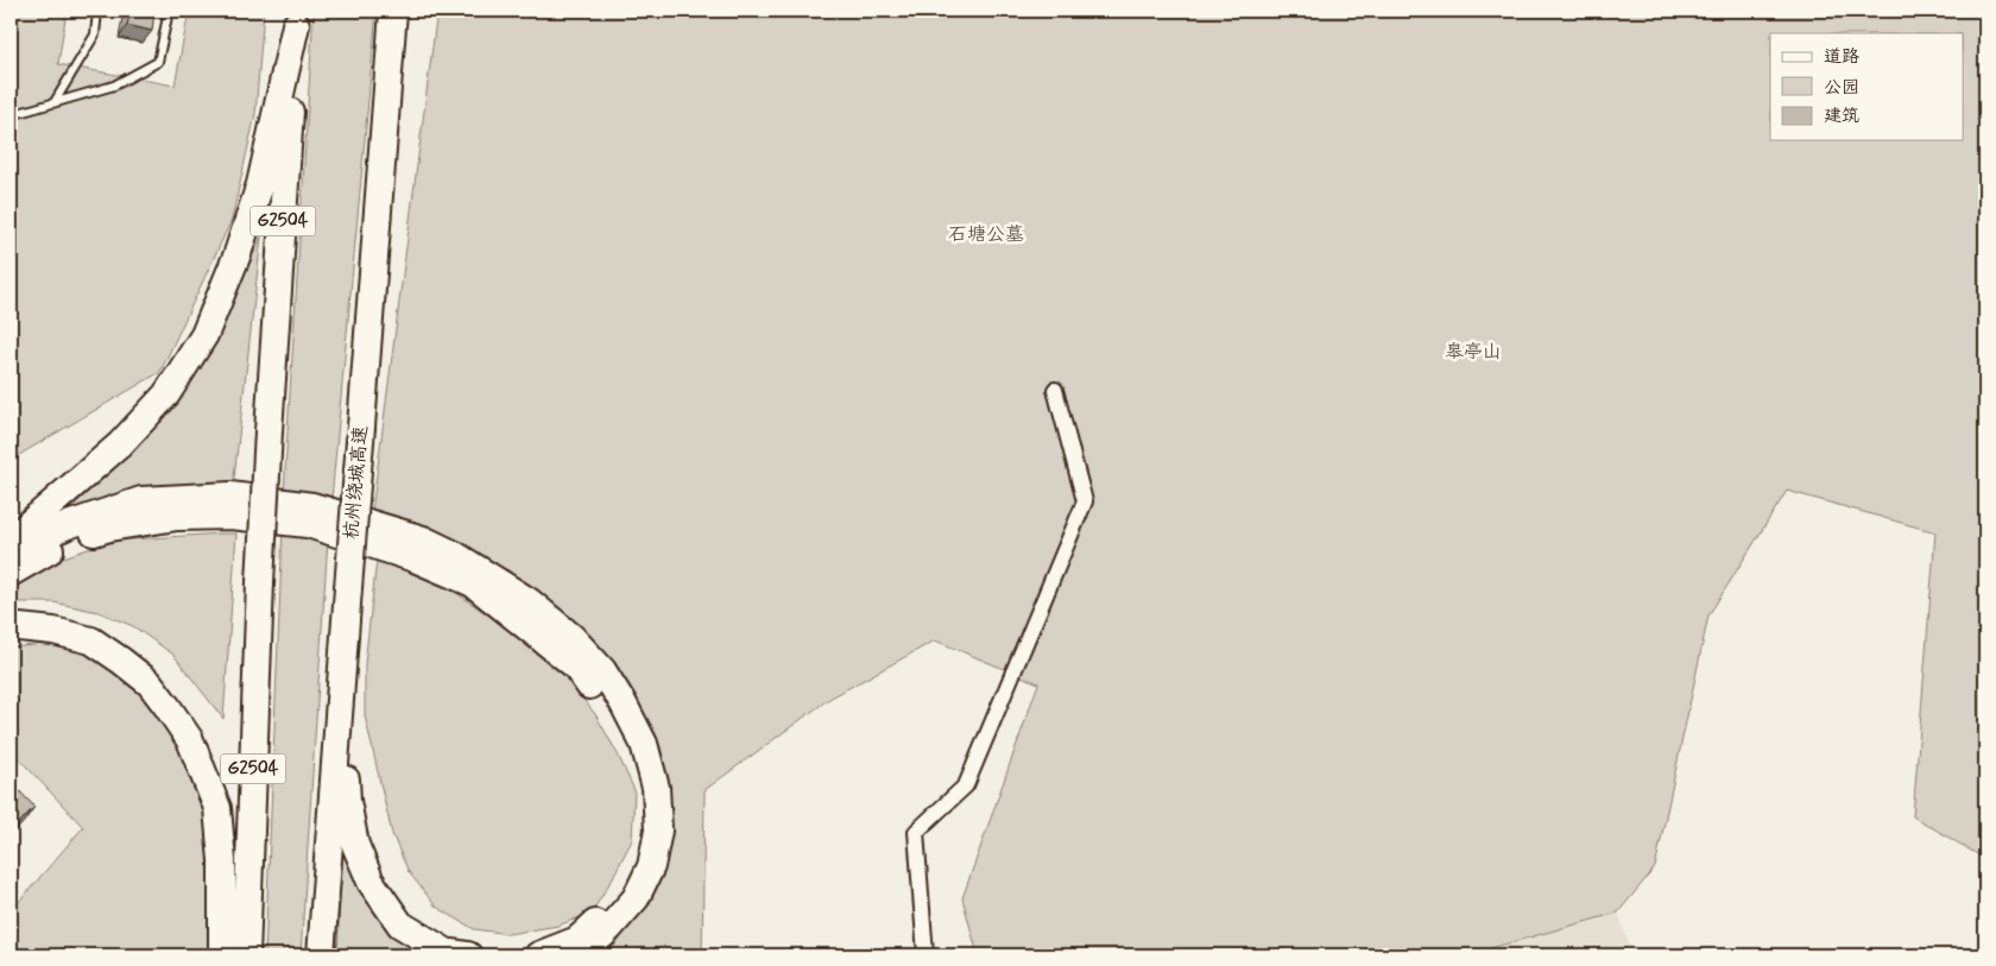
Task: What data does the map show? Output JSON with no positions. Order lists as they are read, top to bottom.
{
  "streets": {
    "highway": ["G2504", "杭州绕城高速"]
  },
  "parks": ["石塘公墓", "皋亭山"],
  "legend": ["道路", "公园", "建筑"]
}
